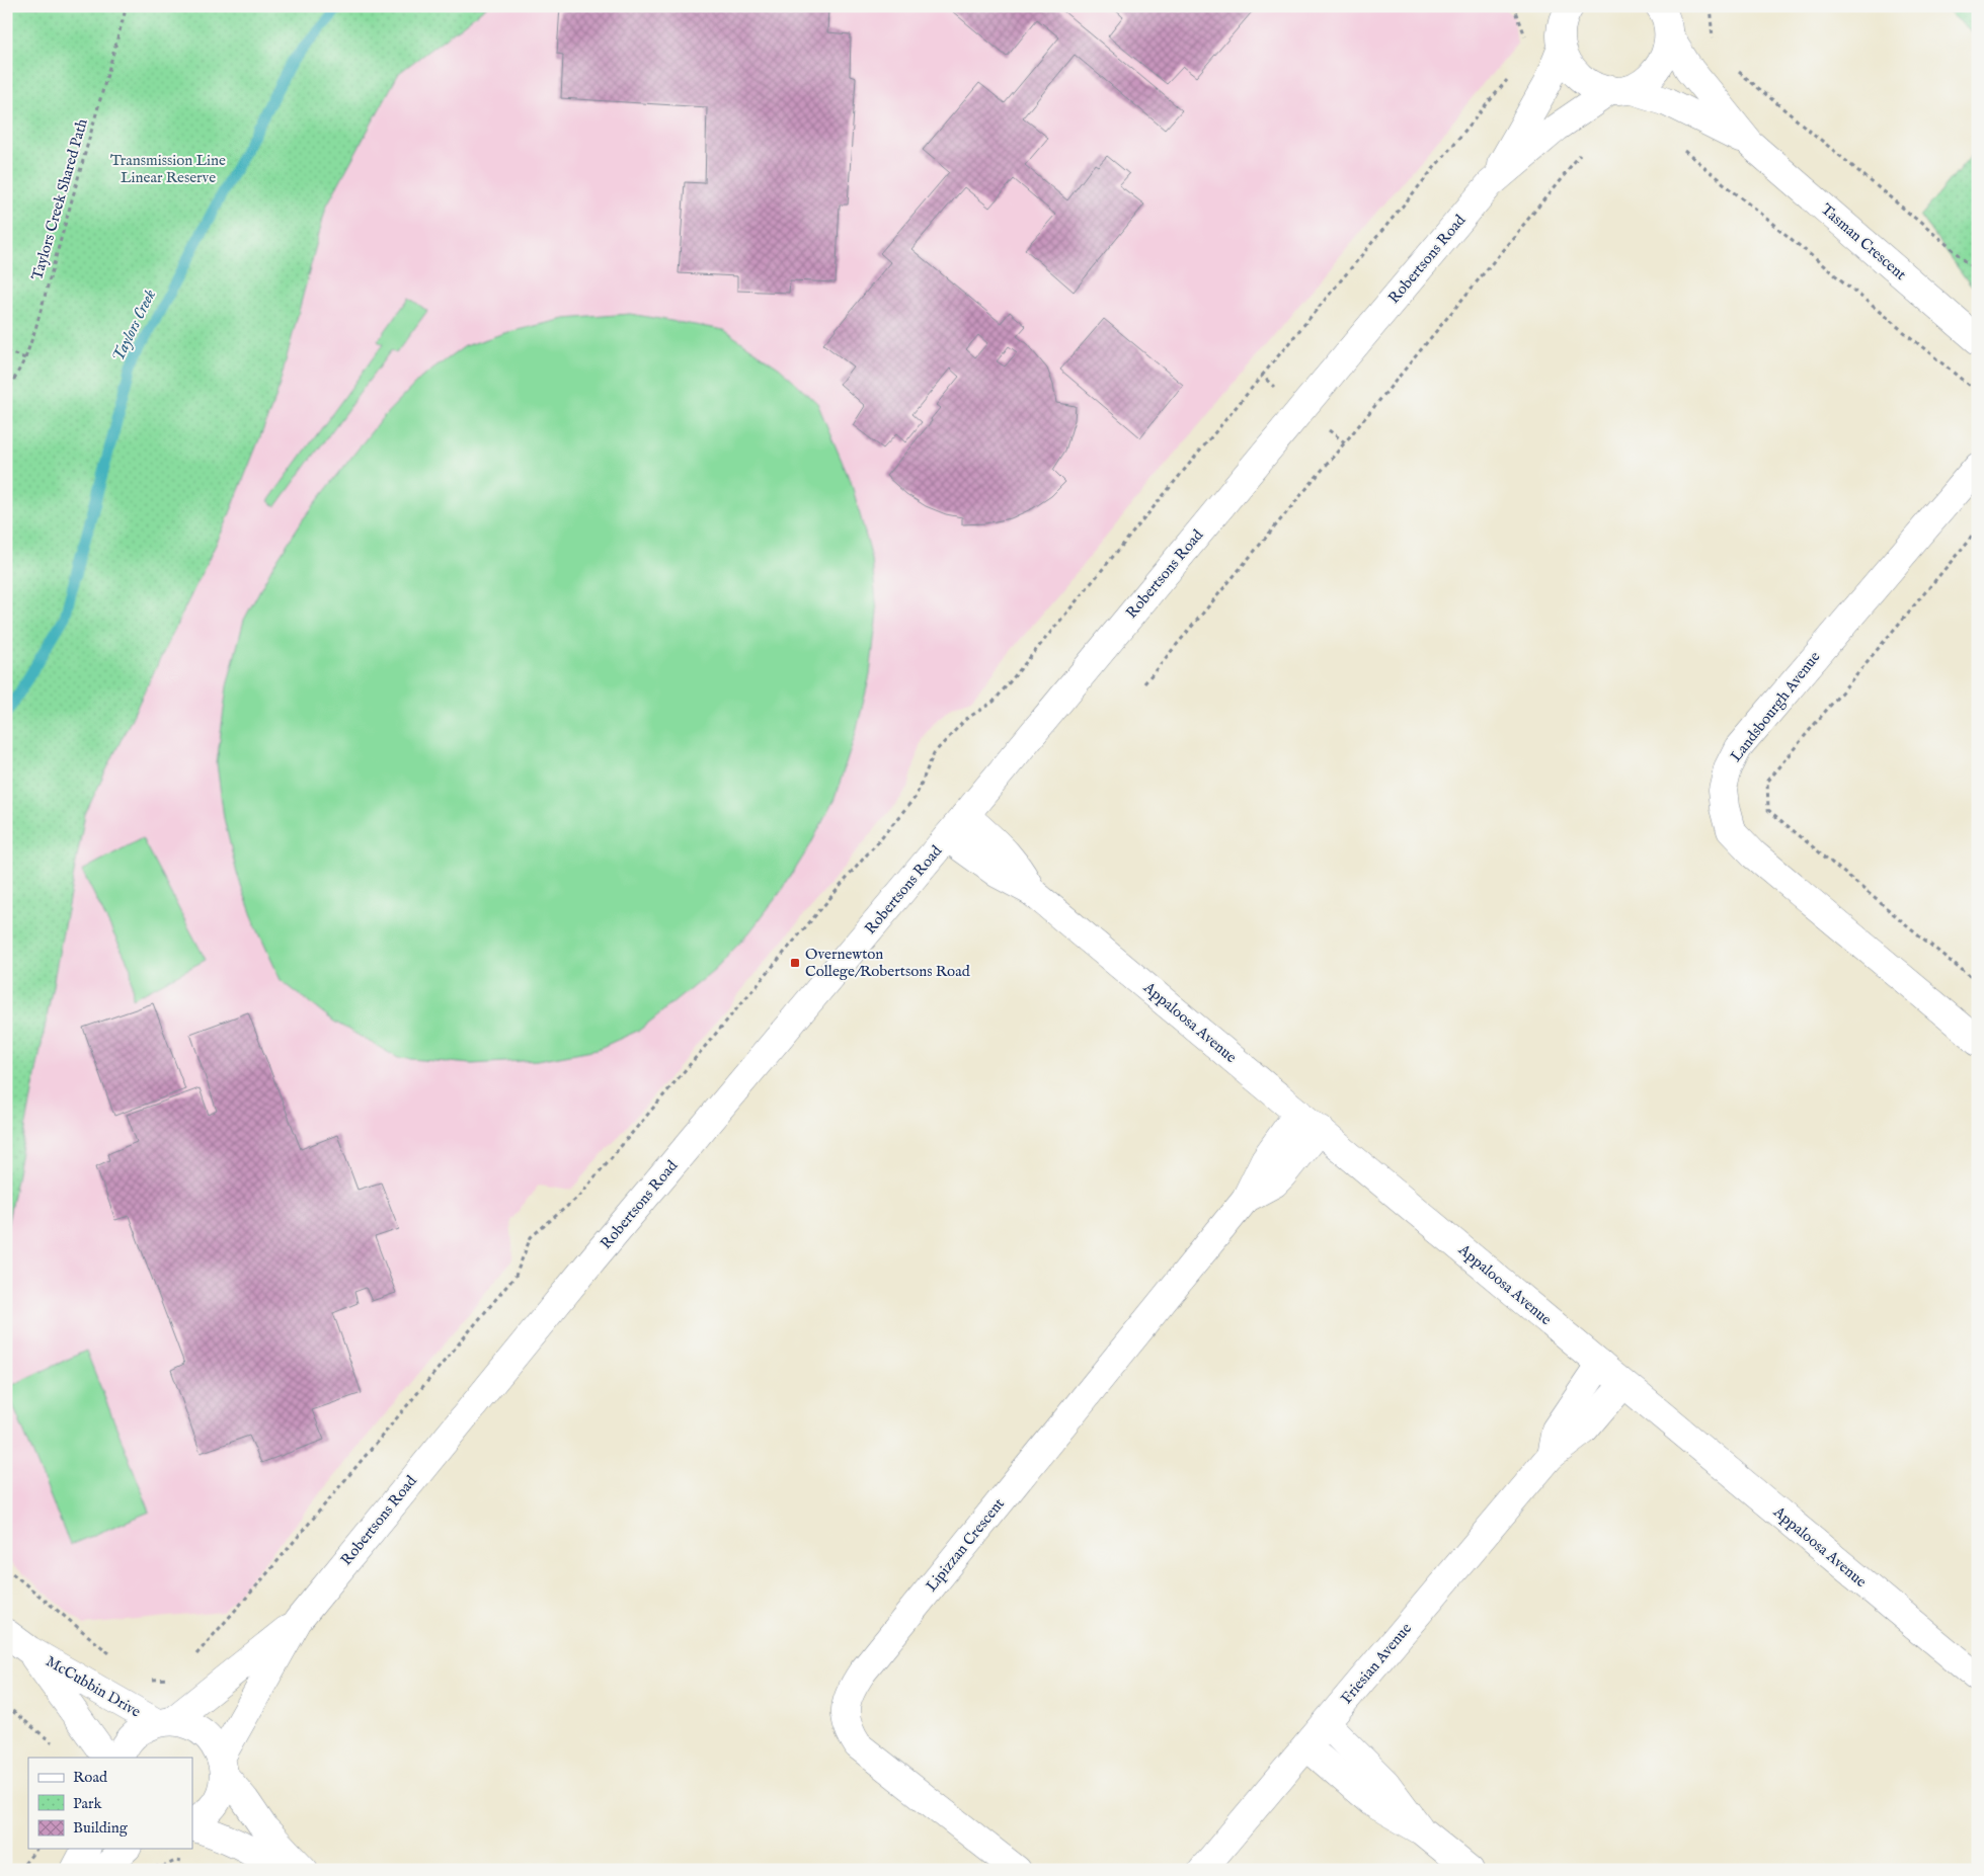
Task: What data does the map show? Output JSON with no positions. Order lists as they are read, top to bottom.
{
  "streets": {
    "street": [
      "Tasman Crescent",
      "Robertsons Road",
      "Landsbourgh Avenue",
      "Appaloosa Avenue",
      "Lipizzan Crescent",
      "Friesian Avenue",
      "McCubbin Drive"
    ],
    "path": ["Taylors Creek Shared Path"]
  },
  "crossings": [
    ["Tasman Crescent", "Robertsons Road"],
    ["Robertsons Road", "Appaloosa Avenue"],
    ["Robertsons Road", "McCubbin Drive"],
    ["Appaloosa Avenue", "Lipizzan Crescent"],
    ["Appaloosa Avenue", "Friesian Avenue"]
  ],
  "water": ["Taylors Creek"],
  "parks": ["Transmission Line Linear Reserve"],
  "places": {
    "transit": ["Overnewton College/Robertsons Road"]
  },
  "legend": ["Road", "Park", "Building"]
}
